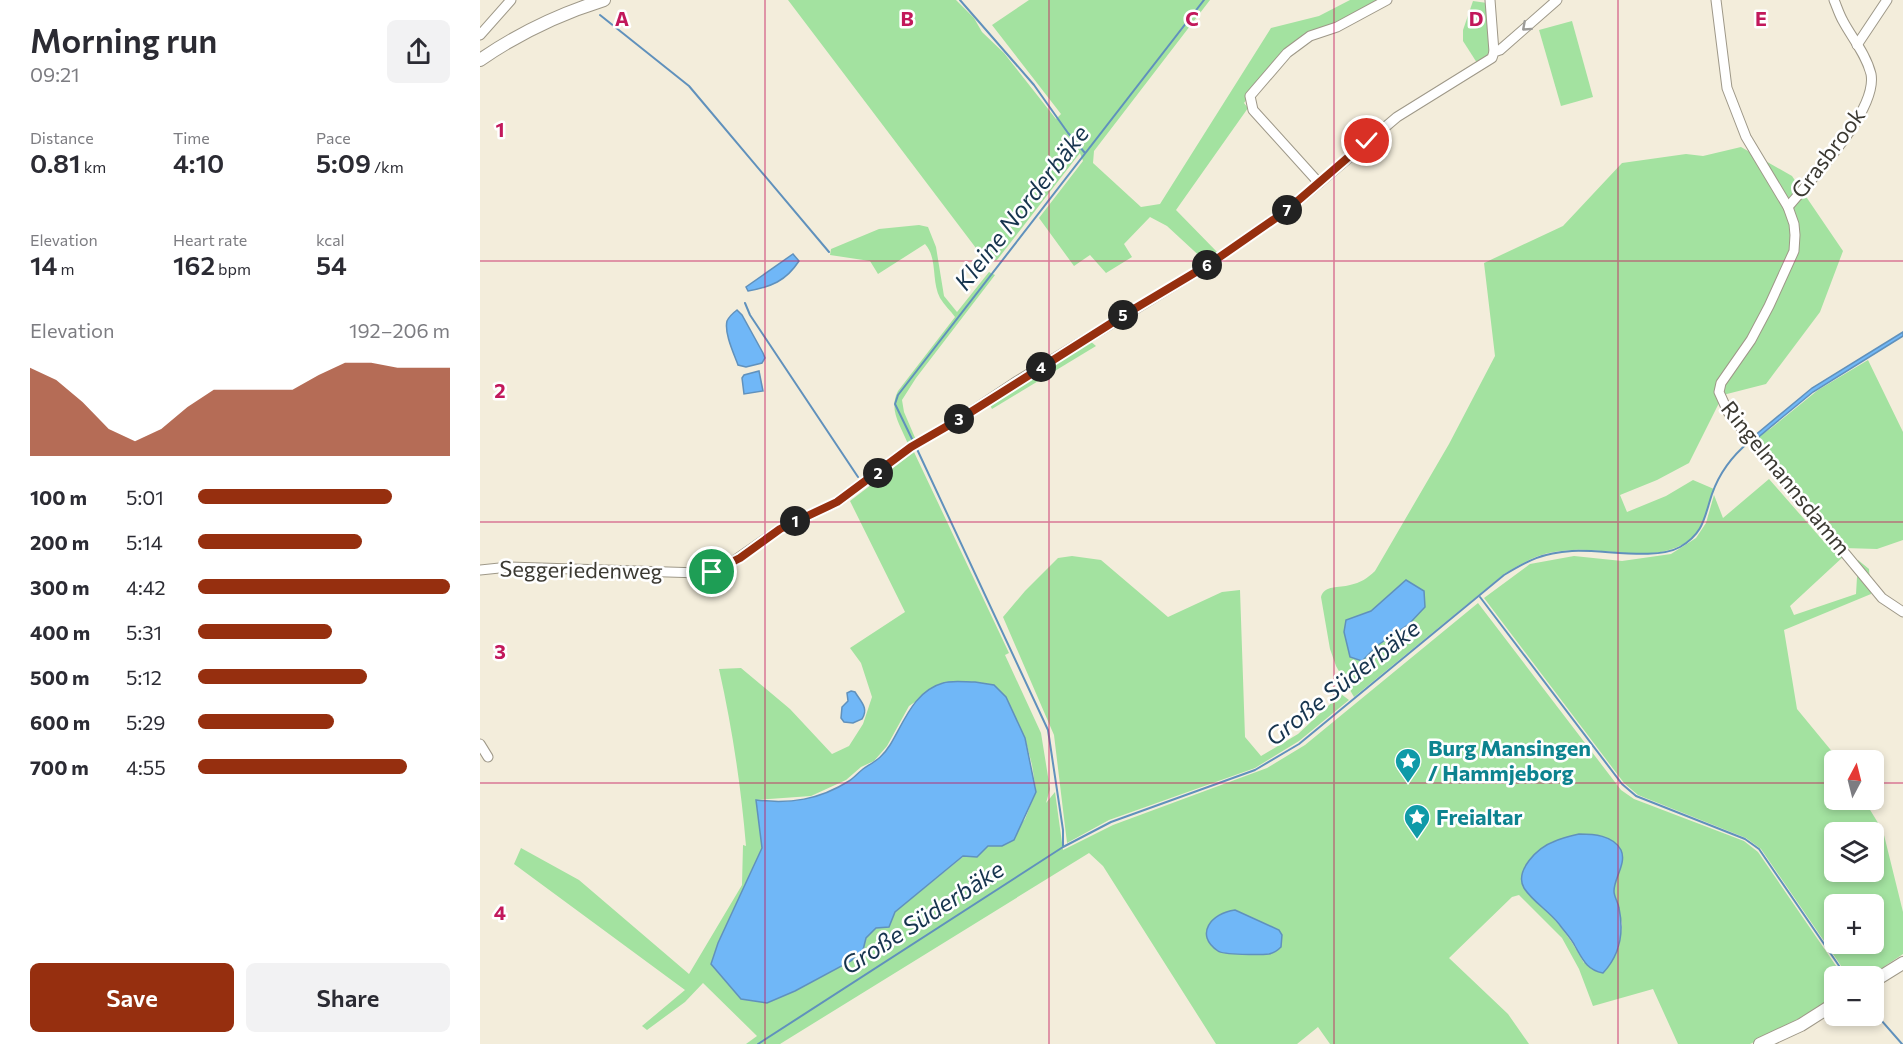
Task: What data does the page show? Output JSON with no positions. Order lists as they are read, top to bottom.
{
  "streets": {
    "street": ["Grasbrook", "Ringelmannsdamm", "Seggeriedenweg"]
  },
  "crossings": [
    ["Grasbrook", "Ringelmannsdamm"]
  ],
  "water": ["Kleine Norderbäke", "Große Süderbäke"],
  "places": {
    "place": ["Burg Mansingen / Hammjeborg", "Freialtar"]
  },
  "north": "top",
  "page": {
    "heading": ["Morning run", "09:21"],
    "stats": [
      ["Distance", "0.81 km"],
      ["Time", "4:10"],
      ["Pace", "5:09 /km"],
      ["Elevation", "14 m"],
      ["Heart rate", "162 bpm"],
      ["kcal", "54"]
    ],
    "pins": [
      "7",
      "6",
      "5",
      "4",
      "3",
      "2",
      "1"
    ],
    "chart": ["Elevation", "192–206 m"],
    "list": [
      {
        "name": "100 m",
        "note": "5:01"
      },
      {
        "name": "200 m",
        "note": "5:14"
      },
      {
        "name": "300 m",
        "note": "4:42"
      },
      {
        "name": "400 m",
        "note": "5:31"
      },
      {
        "name": "500 m",
        "note": "5:12"
      },
      {
        "name": "600 m",
        "note": "5:29"
      },
      {
        "name": "700 m",
        "note": "4:55"
      }
    ],
    "map_buttons": ["+", "−"],
    "buttons": ["Save", "Share"]
  },
  "grid": {
    "columns": [
      "A",
      "B",
      "C",
      "D",
      "E"
    ],
    "rows": [
      "1",
      "2",
      "3",
      "4"
    ]
  }
}
